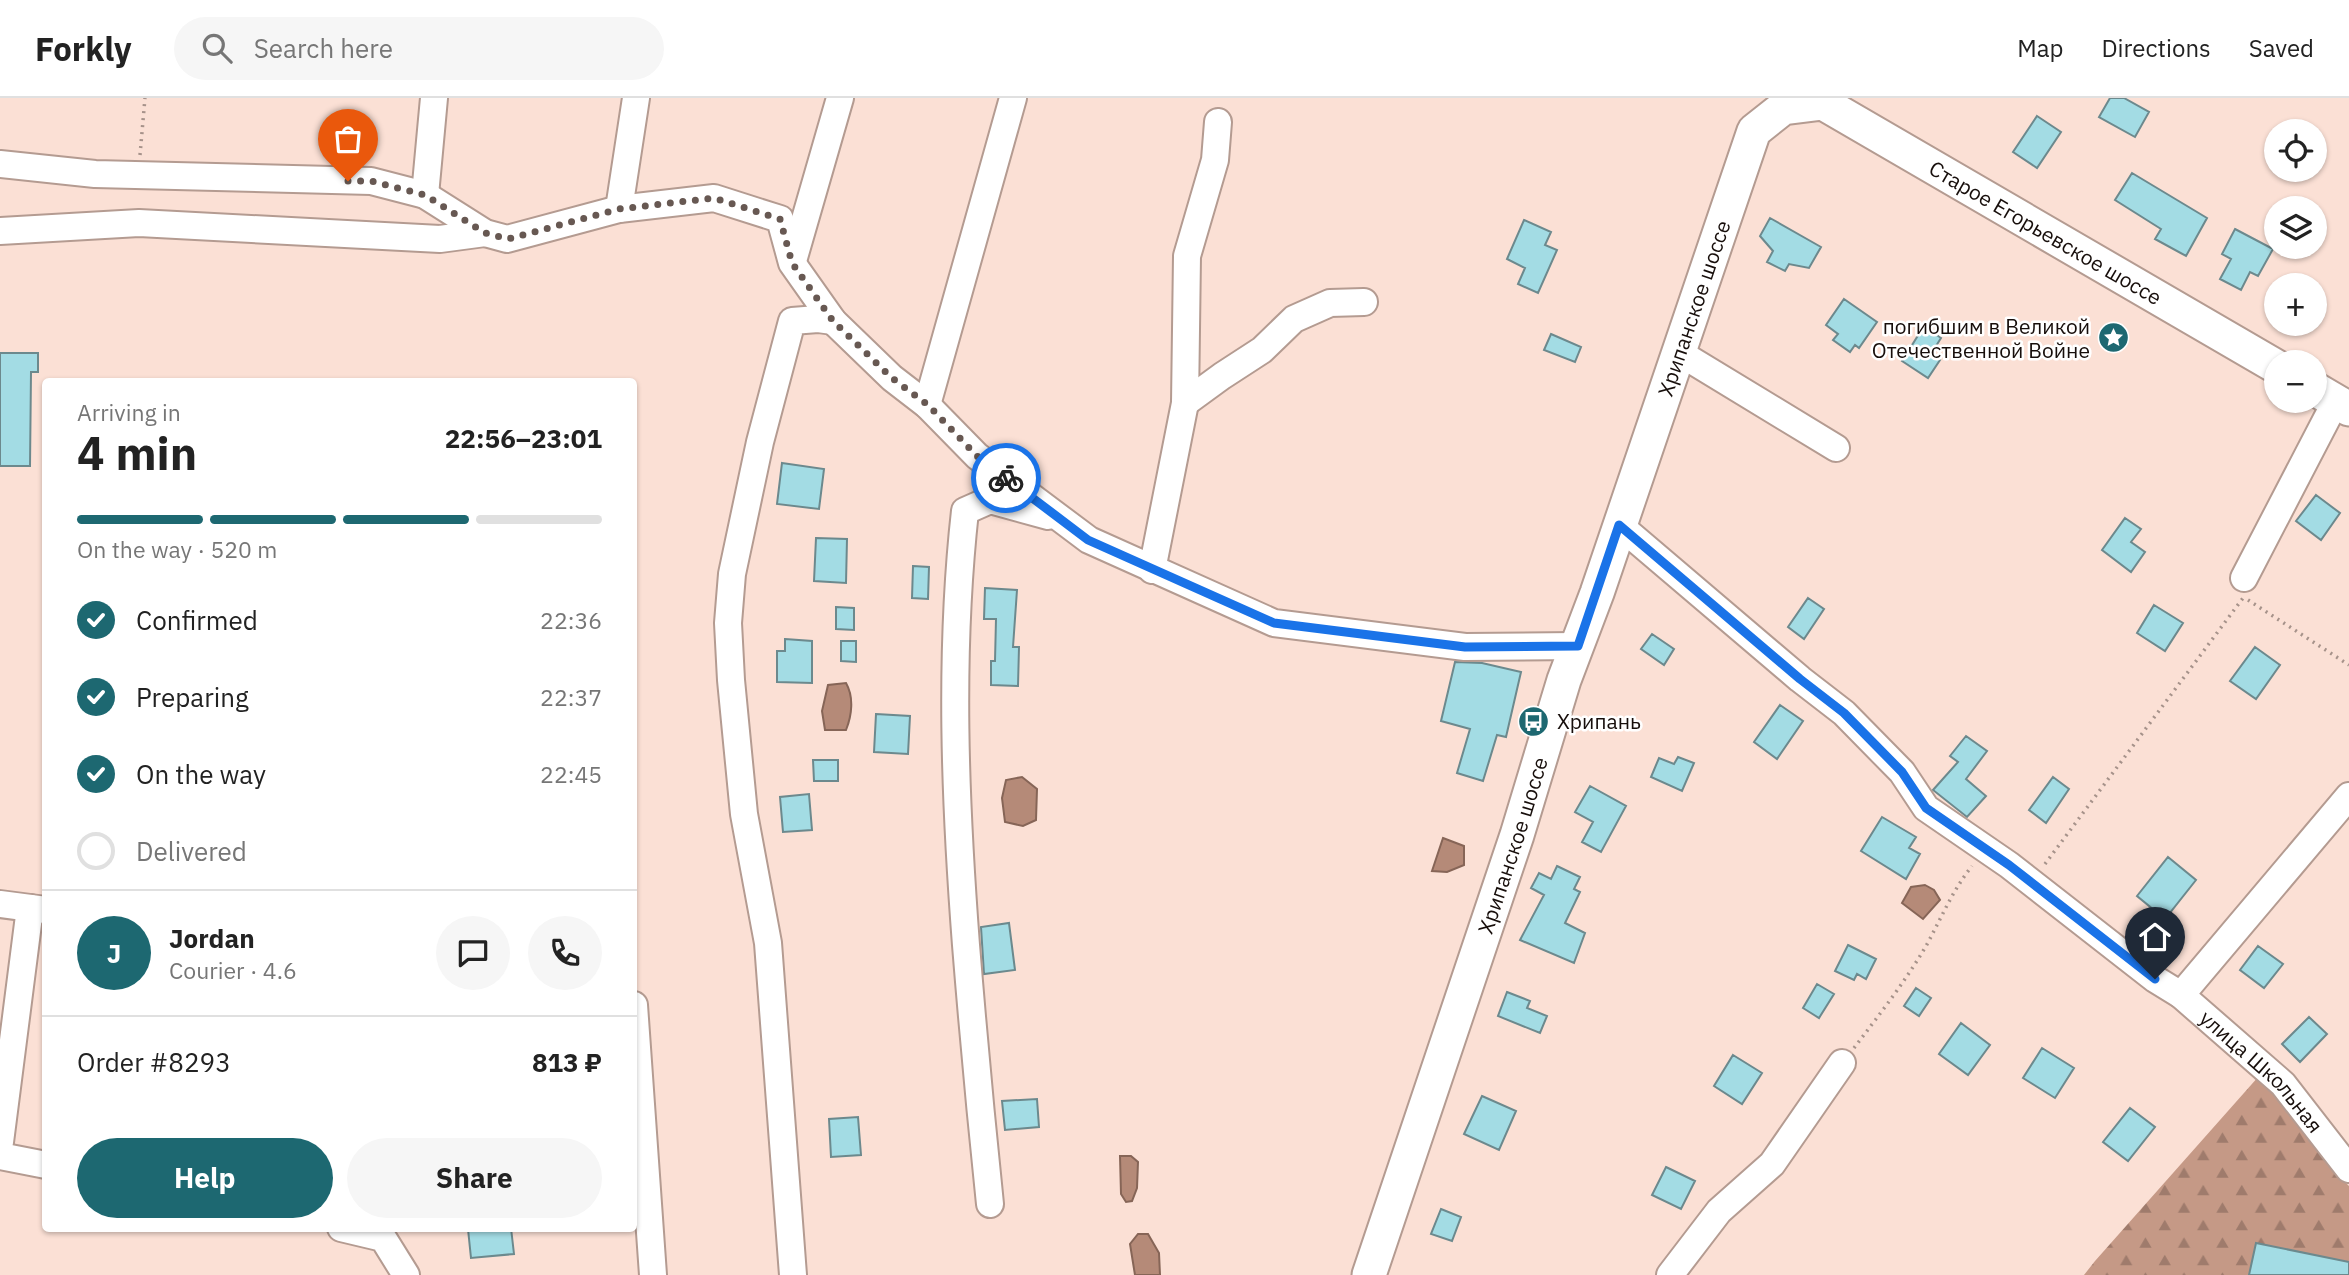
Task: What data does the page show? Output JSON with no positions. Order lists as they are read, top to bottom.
{
  "streets": {
    "main road": ["Старое Егорьевское шоссе", "Хрипанское шоссе"],
    "street": ["улица Школьная"]
  },
  "crossings": [
    ["Старое Егорьевское шоссе", "Хрипанское шоссе"],
    ["Хрипанское шоссе", "улица Школьная"]
  ],
  "places": {
    "place": ["погибшим в Великой Отечественной Войне"],
    "bus stop": ["Хрипань"]
  },
  "page": {
    "header": "Forkly",
    "search": "Search here",
    "nav": ["Map", "Directions", "Saved"],
    "map_buttons": ["+", "−"],
    "heading": ["4 min", "Arriving in", "22:56–23:01"],
    "panel": [
      "Jordan",
      "Courier · 4.6",
      "Order #8293",
      "813 ₽"
    ],
    "bar": "On the way · 520 m",
    "list": [
      ["Confirmed", "22:36"],
      ["Preparing", "22:37"],
      ["On the way", "22:45"],
      "Delivered"
    ],
    "round": "J",
    "buttons": ["Help", "Share"]
  }
}
